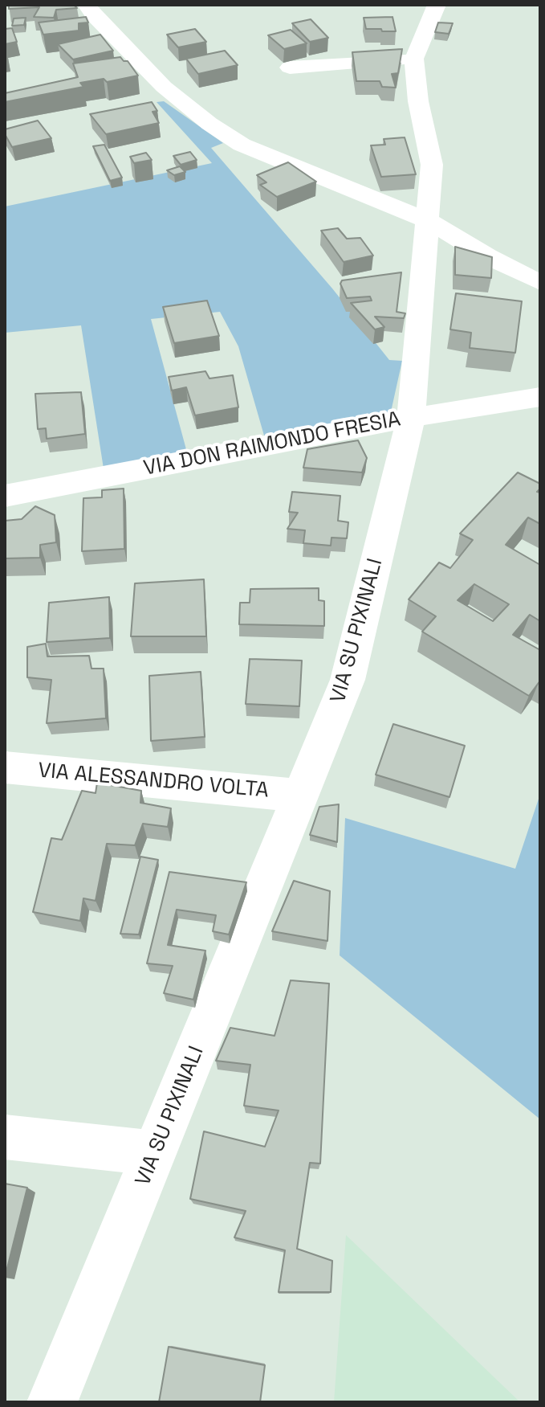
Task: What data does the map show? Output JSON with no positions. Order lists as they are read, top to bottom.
{
  "streets": {
    "street": ["VIA DON RAIMONDO FRESIA", "VIA SU PIXINALI", "VIA ALESSANDRO VOLTA"]
  },
  "crossings": [
    ["VIA DON RAIMONDO FRESIA", "VIA SU PIXINALI"],
    ["VIA SU PIXINALI", "VIA ALESSANDRO VOLTA"]
  ]
}
